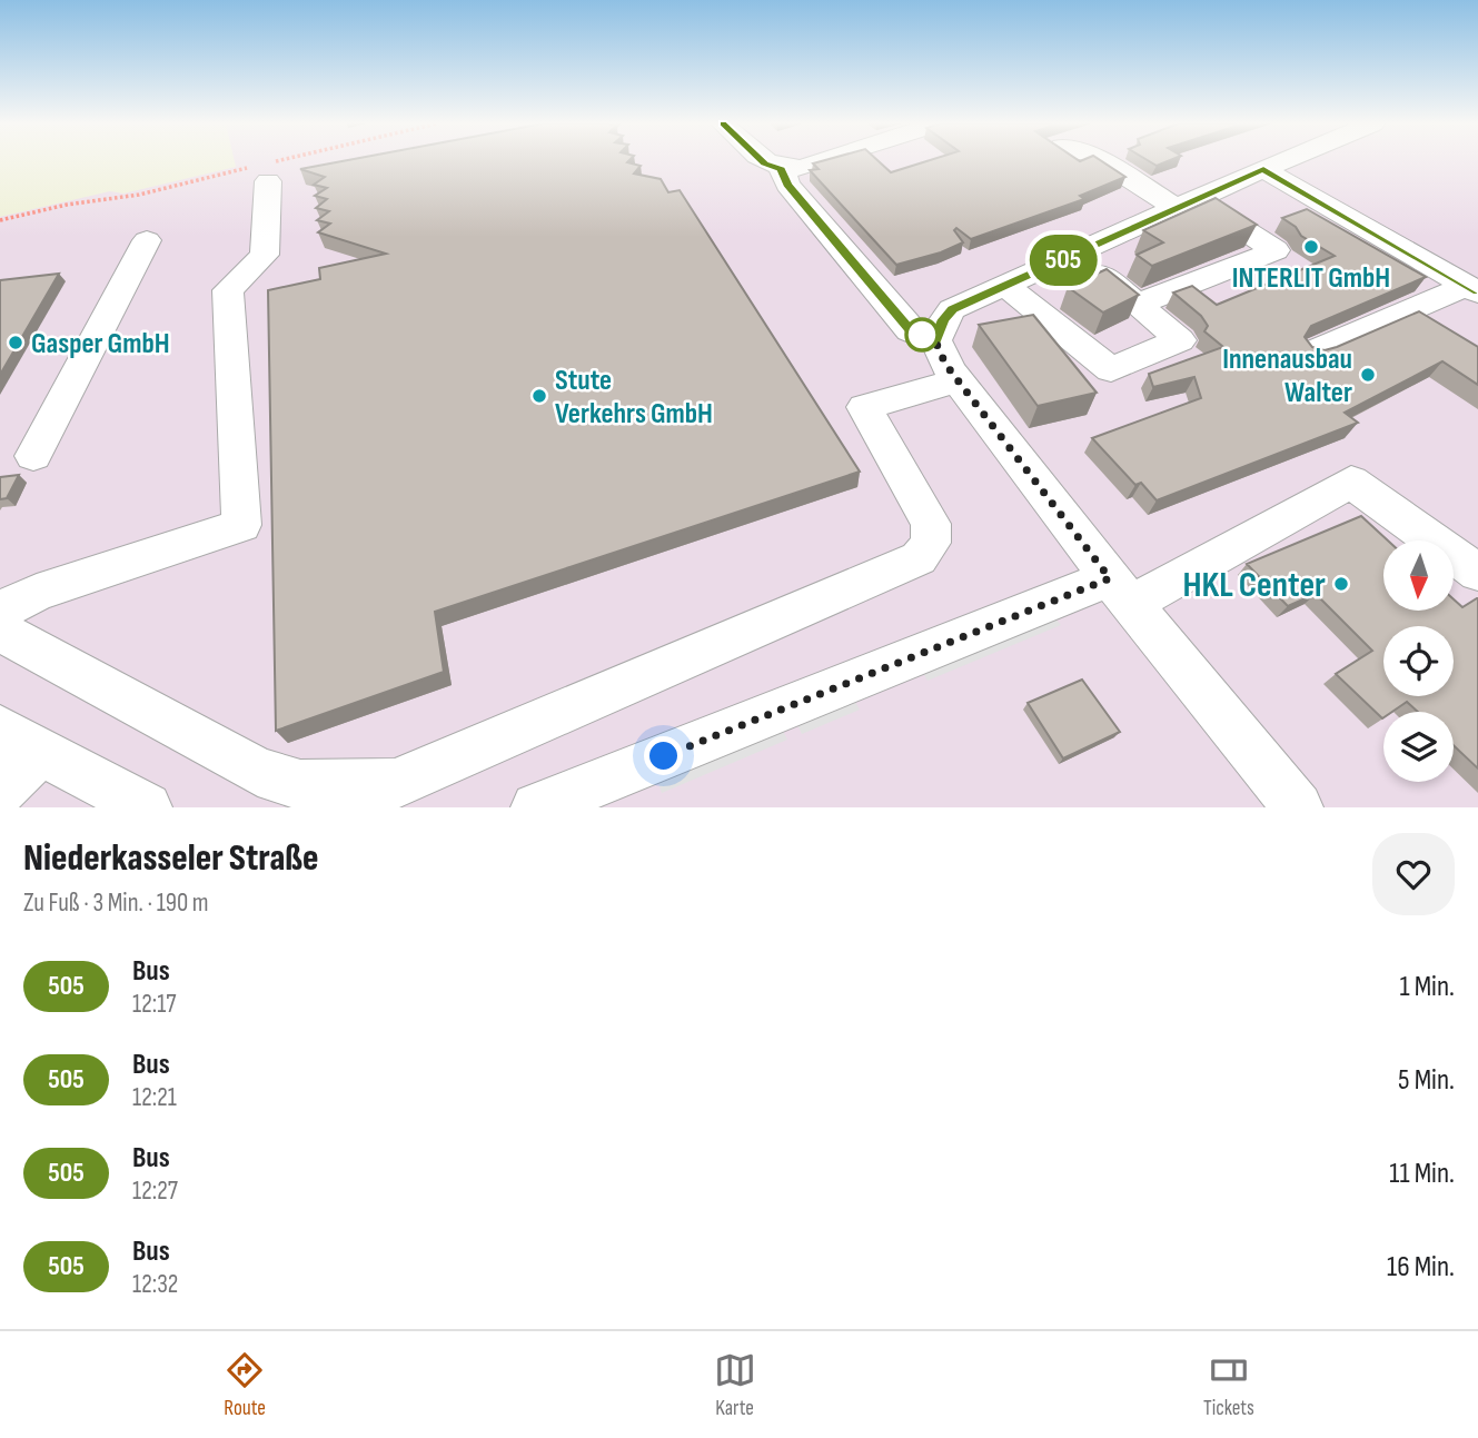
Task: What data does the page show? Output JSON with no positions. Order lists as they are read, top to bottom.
{
  "places": [
    "INTERLIT GmbH",
    "Gasper GmbH",
    "Innenausbau Walter",
    "Stute Verkehrs GmbH",
    "HKL Center"
  ],
  "lines": ["bus line 505"],
  "north": "bottom",
  "page": {
    "on_map": "505",
    "heading": ["Niederkasseler Straße", "Zu Fuß · 3 Min. · 190 m"],
    "list": [
      {
        "mark": "505",
        "name": "Bus",
        "note": "12:17",
        "value": "1 Min."
      },
      {
        "mark": "505",
        "name": "Bus",
        "note": "12:21",
        "value": "5 Min."
      },
      {
        "mark": "505",
        "name": "Bus",
        "note": "12:27",
        "value": "11 Min."
      },
      {
        "mark": "505",
        "name": "Bus",
        "note": "12:32",
        "value": "16 Min."
      }
    ],
    "tabs": ["Route", "Karte", "Tickets"]
  }
}
